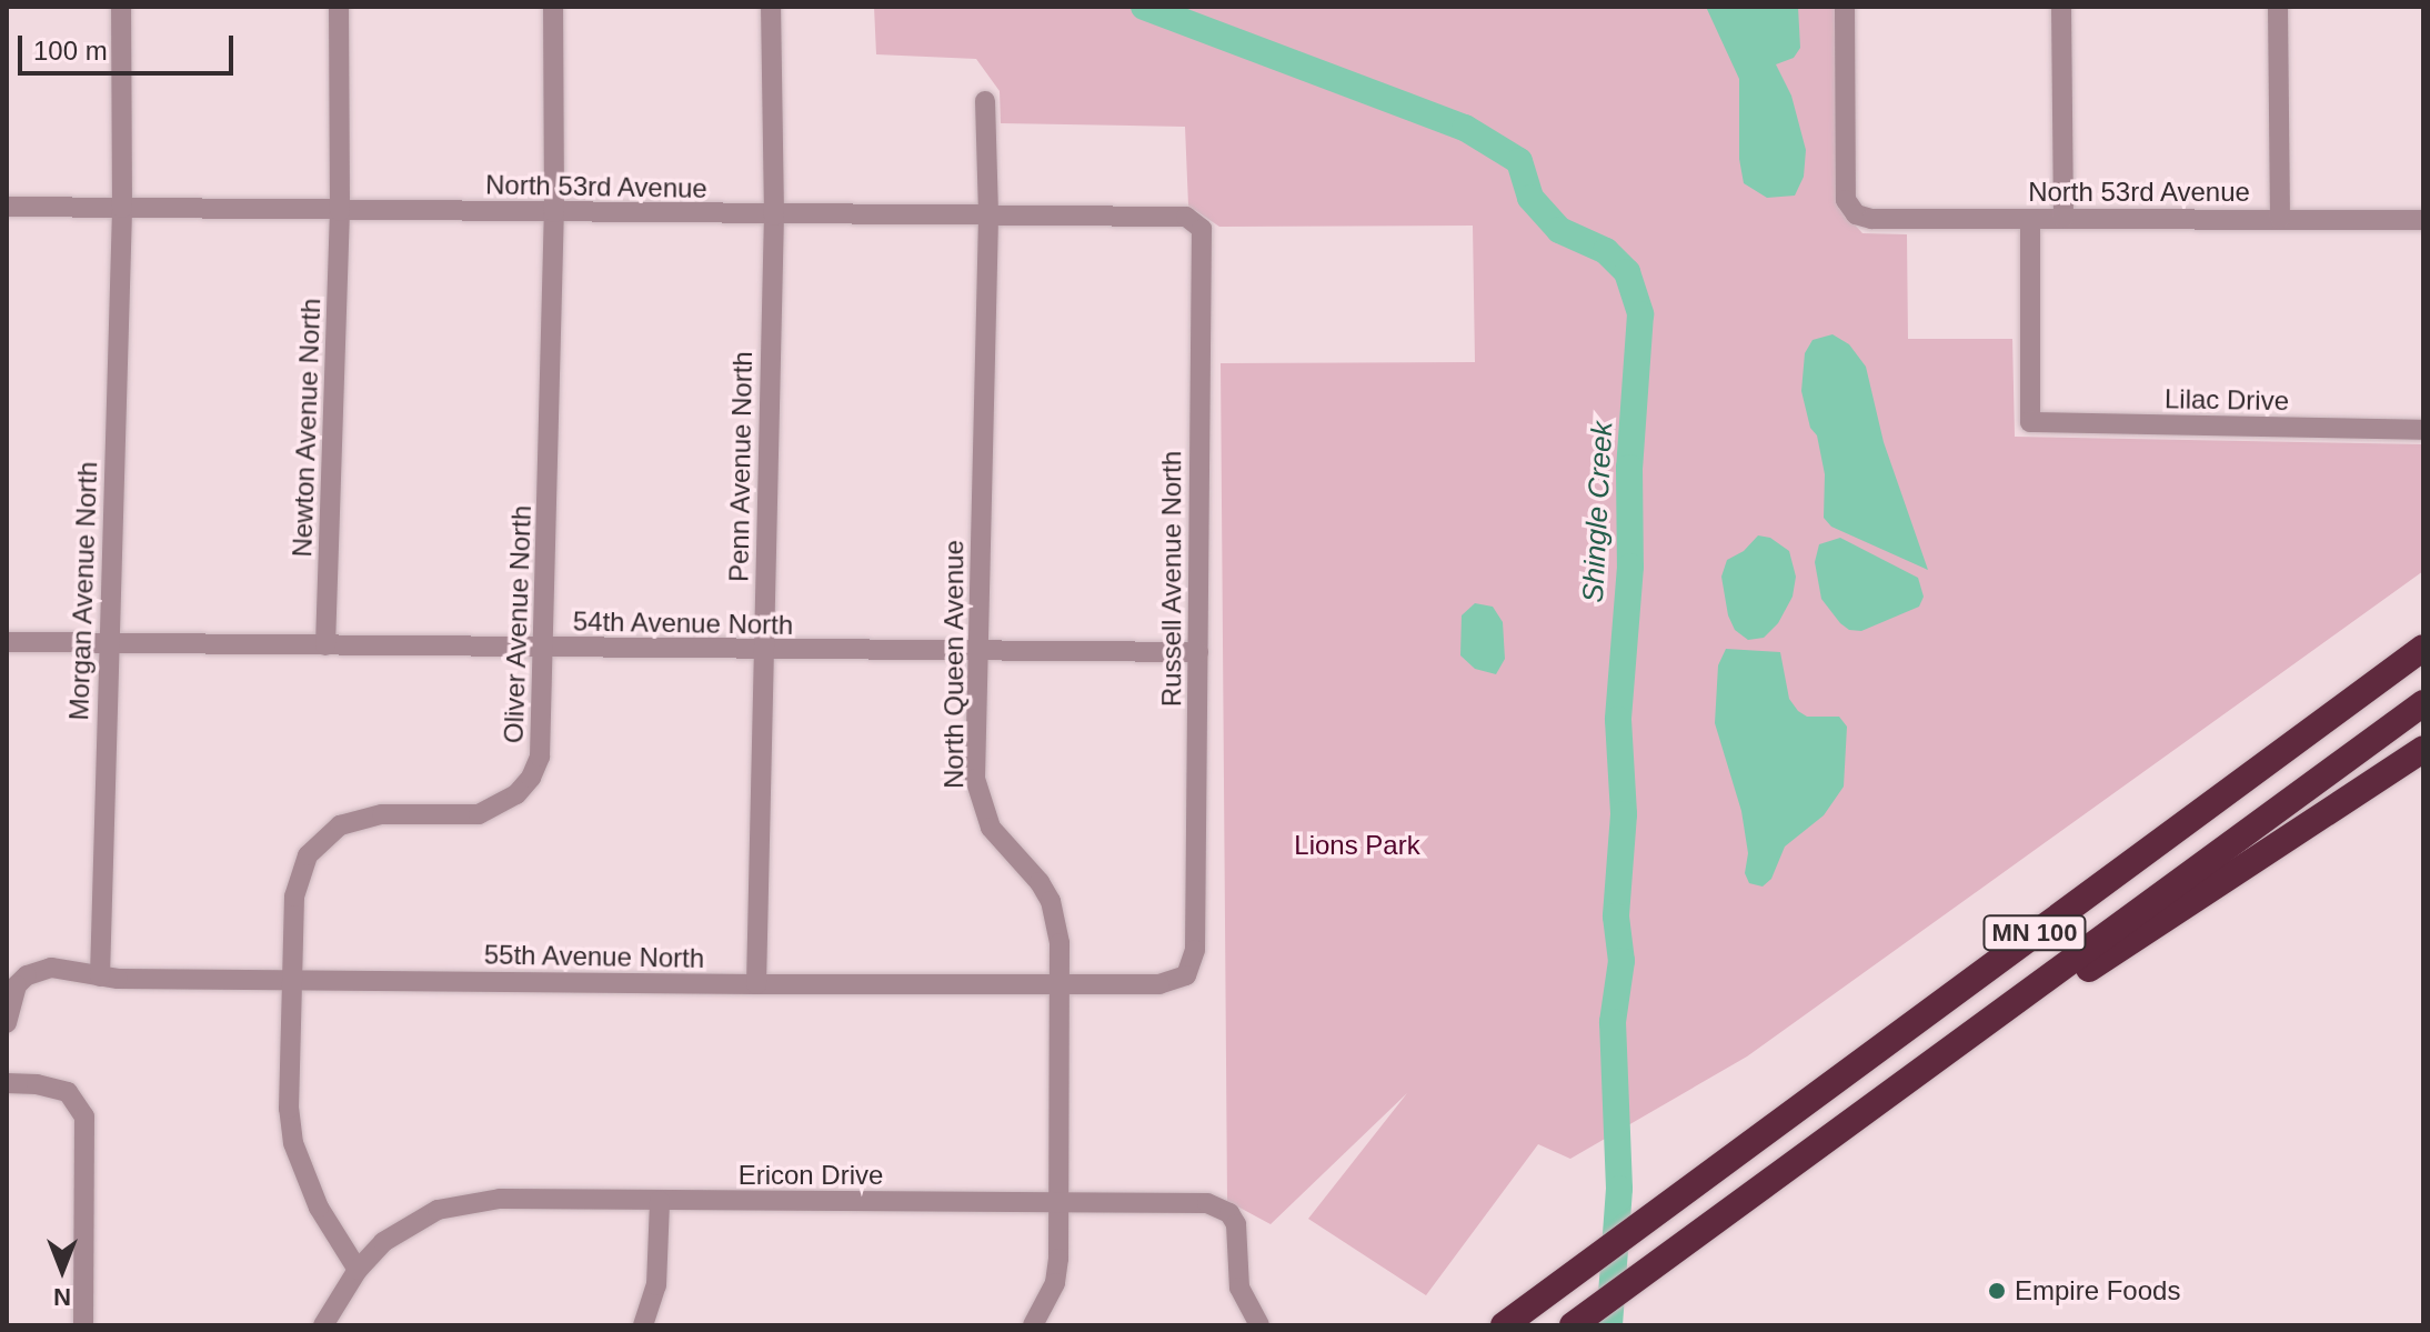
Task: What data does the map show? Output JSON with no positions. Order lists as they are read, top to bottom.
{
  "streets": {
    "highway": ["MN 100"],
    "street": [
      "North 53rd Avenue",
      "Lilac Drive",
      "Newton Avenue North",
      "Penn Avenue North",
      "Russell Avenue North",
      "Morgan Avenue North",
      "54th Avenue North",
      "Oliver Avenue North",
      "North Queen Avenue",
      "55th Avenue North",
      "Ericon Drive"
    ]
  },
  "crossings": [
    ["North 53rd Avenue", "Lilac Drive"],
    ["North 53rd Avenue", "Newton Avenue North"],
    ["North 53rd Avenue", "Penn Avenue North"],
    ["North 53rd Avenue", "Russell Avenue North"],
    ["North 53rd Avenue", "Morgan Avenue North"],
    ["North 53rd Avenue", "Oliver Avenue North"],
    ["North 53rd Avenue", "North Queen Avenue"],
    ["Newton Avenue North", "54th Avenue North"],
    ["Penn Avenue North", "54th Avenue North"],
    ["Penn Avenue North", "55th Avenue North"],
    ["Russell Avenue North", "54th Avenue North"],
    ["Russell Avenue North", "55th Avenue North"],
    ["Morgan Avenue North", "54th Avenue North"],
    ["Morgan Avenue North", "55th Avenue North"],
    ["54th Avenue North", "Oliver Avenue North"],
    ["54th Avenue North", "North Queen Avenue"],
    ["Oliver Avenue North", "55th Avenue North"],
    ["Oliver Avenue North", "Ericon Drive"],
    ["North Queen Avenue", "55th Avenue North"],
    ["North Queen Avenue", "Ericon Drive"]
  ],
  "water": ["Shingle Creek"],
  "parks": ["Lions Park"],
  "places": ["Empire Foods"],
  "scale_bar": "100 m",
  "north": "bottom"
}
